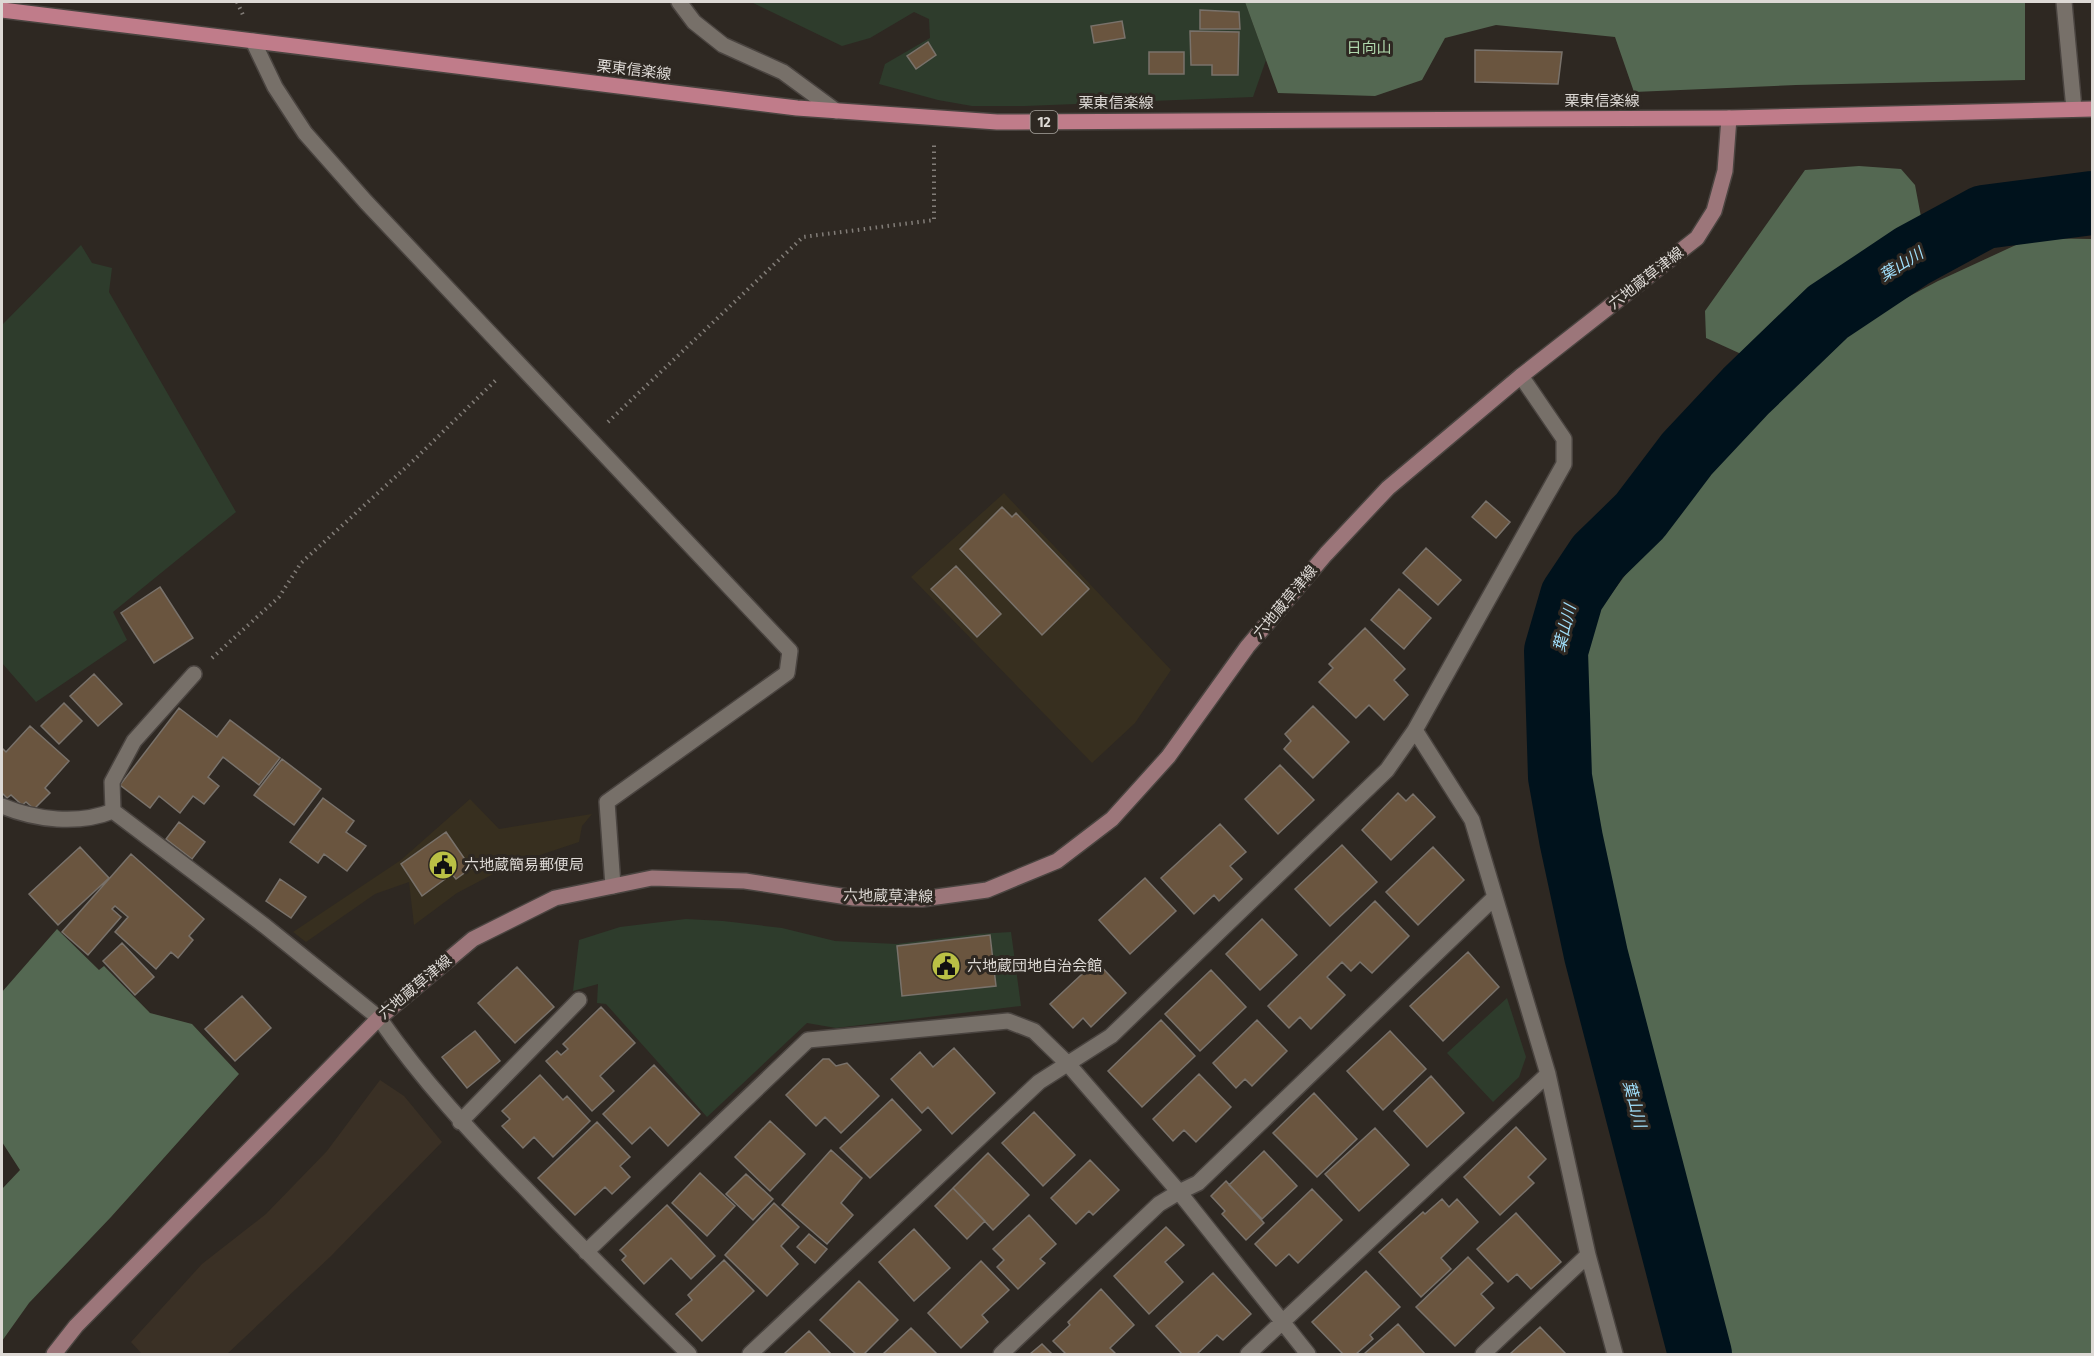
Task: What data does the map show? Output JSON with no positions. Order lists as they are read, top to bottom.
{
  "streets": {
    "main road": ["栗東信楽線", "12", "六地蔵草津線"]
  },
  "crossings": [
    ["栗東信楽線", "六地蔵草津線"]
  ],
  "water": ["葉山川"],
  "parks": ["日向山"],
  "places": {
    "public building": ["六地蔵簡易郵便局", "六地蔵団地自治会館"]
  }
}
